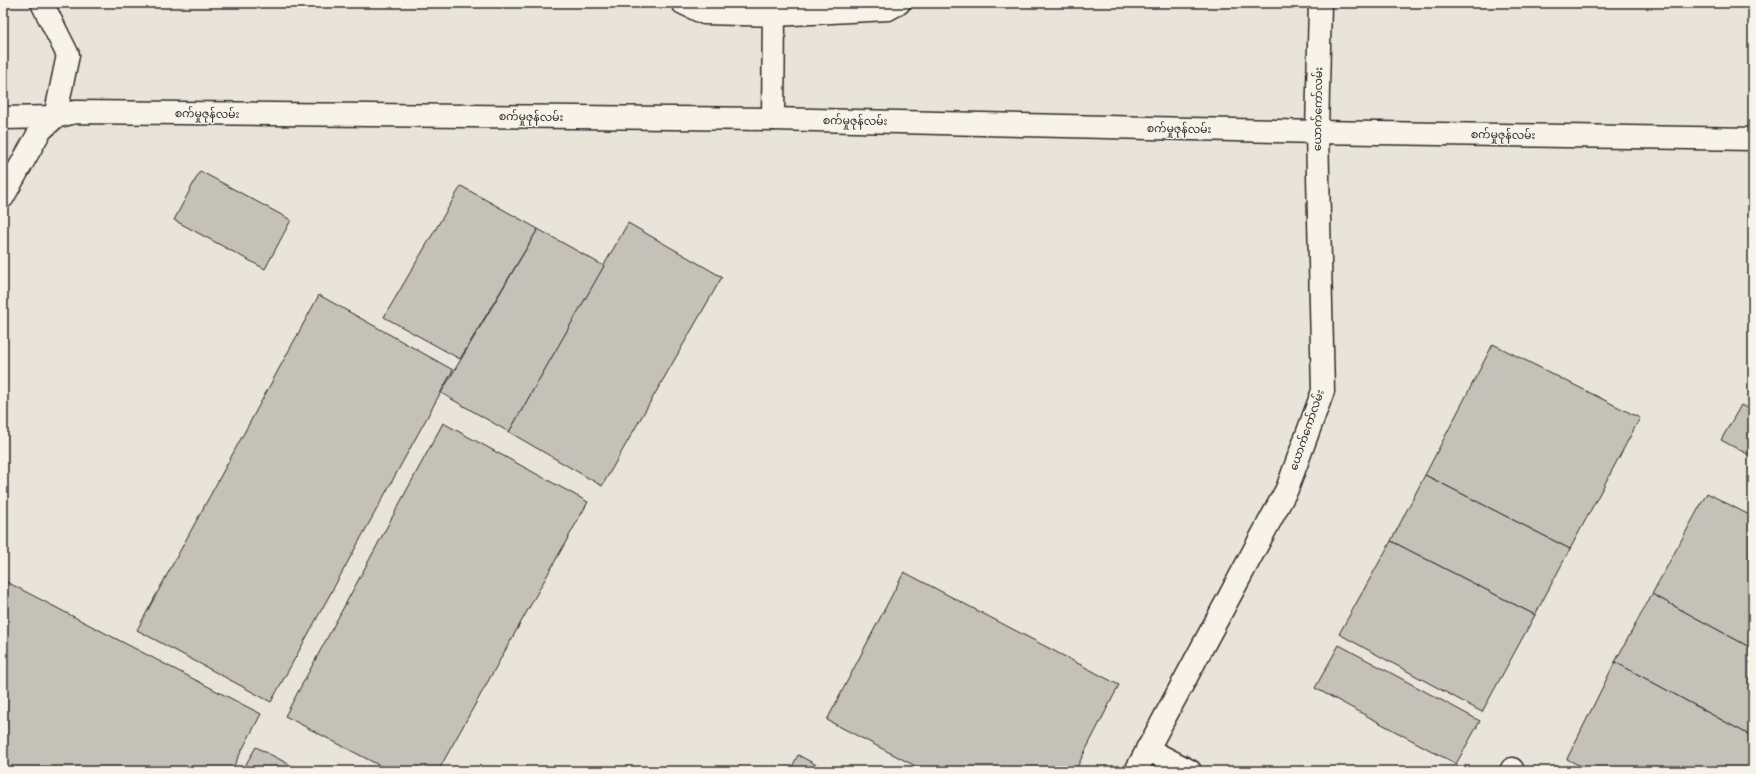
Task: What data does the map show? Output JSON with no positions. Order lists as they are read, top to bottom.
{
  "streets": {
    "street": ["ယောက်ကော်လမ်း", "စက်မှုဇုန်လမ်း"]
  },
  "crossings": [
    ["ယောက်ကော်လမ်း", "စက်မှုဇုန်လမ်း"]
  ]
}
